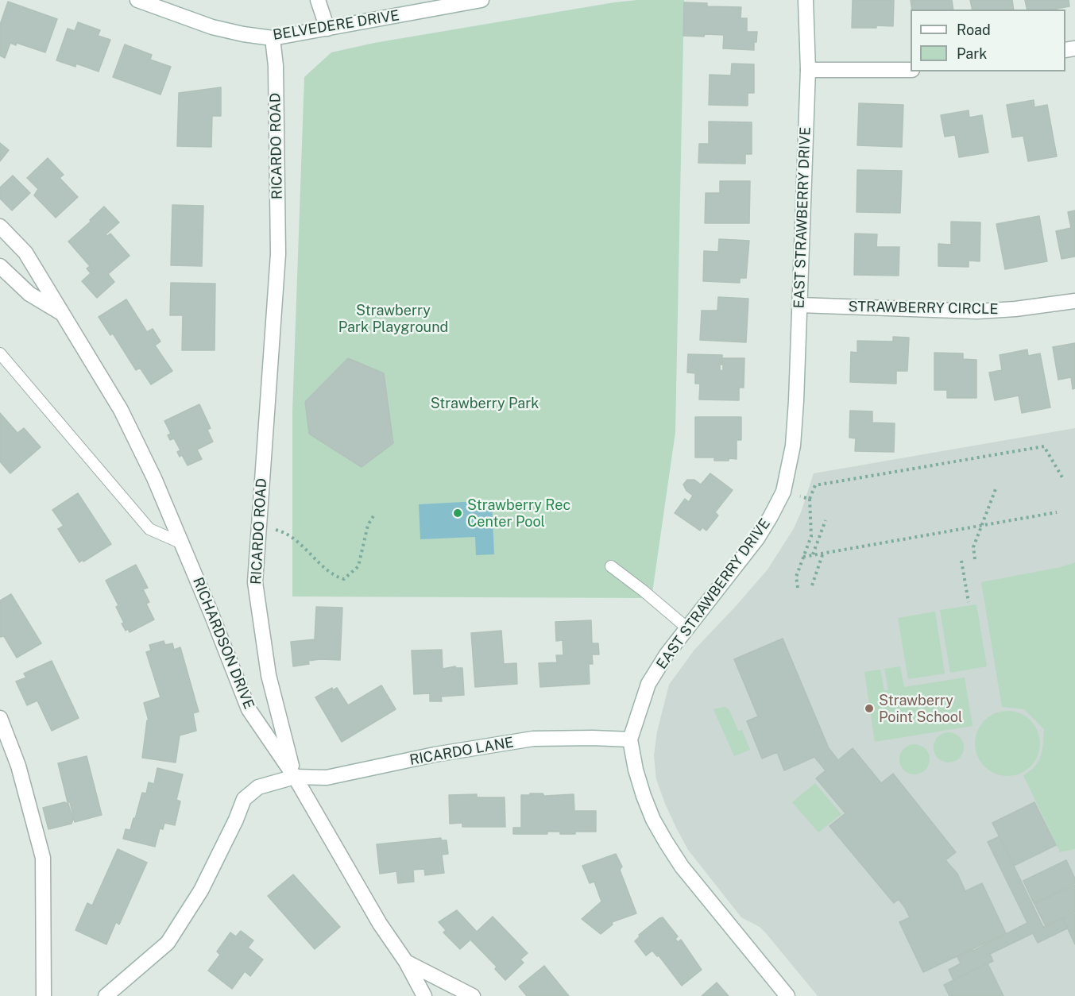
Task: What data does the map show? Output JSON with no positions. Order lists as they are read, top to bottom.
{
  "streets": {
    "street": [
      "BELVEDERE DRIVE",
      "RICARDO ROAD",
      "EAST STRAWBERRY DRIVE",
      "STRAWBERRY CIRCLE",
      "RICHARDSON DRIVE",
      "RICARDO LANE"
    ]
  },
  "crossings": [
    ["BELVEDERE DRIVE", "RICARDO ROAD"],
    ["RICARDO ROAD", "RICHARDSON DRIVE"],
    ["RICARDO ROAD", "RICARDO LANE"],
    ["EAST STRAWBERRY DRIVE", "STRAWBERRY CIRCLE"],
    ["EAST STRAWBERRY DRIVE", "RICARDO LANE"],
    ["RICHARDSON DRIVE", "RICARDO LANE"]
  ],
  "parks": ["Strawberry Park Playground", "Strawberry Park"],
  "places": ["Strawberry Rec Center Pool", "Strawberry Point School"],
  "legend": ["Road", "Park"]
}
